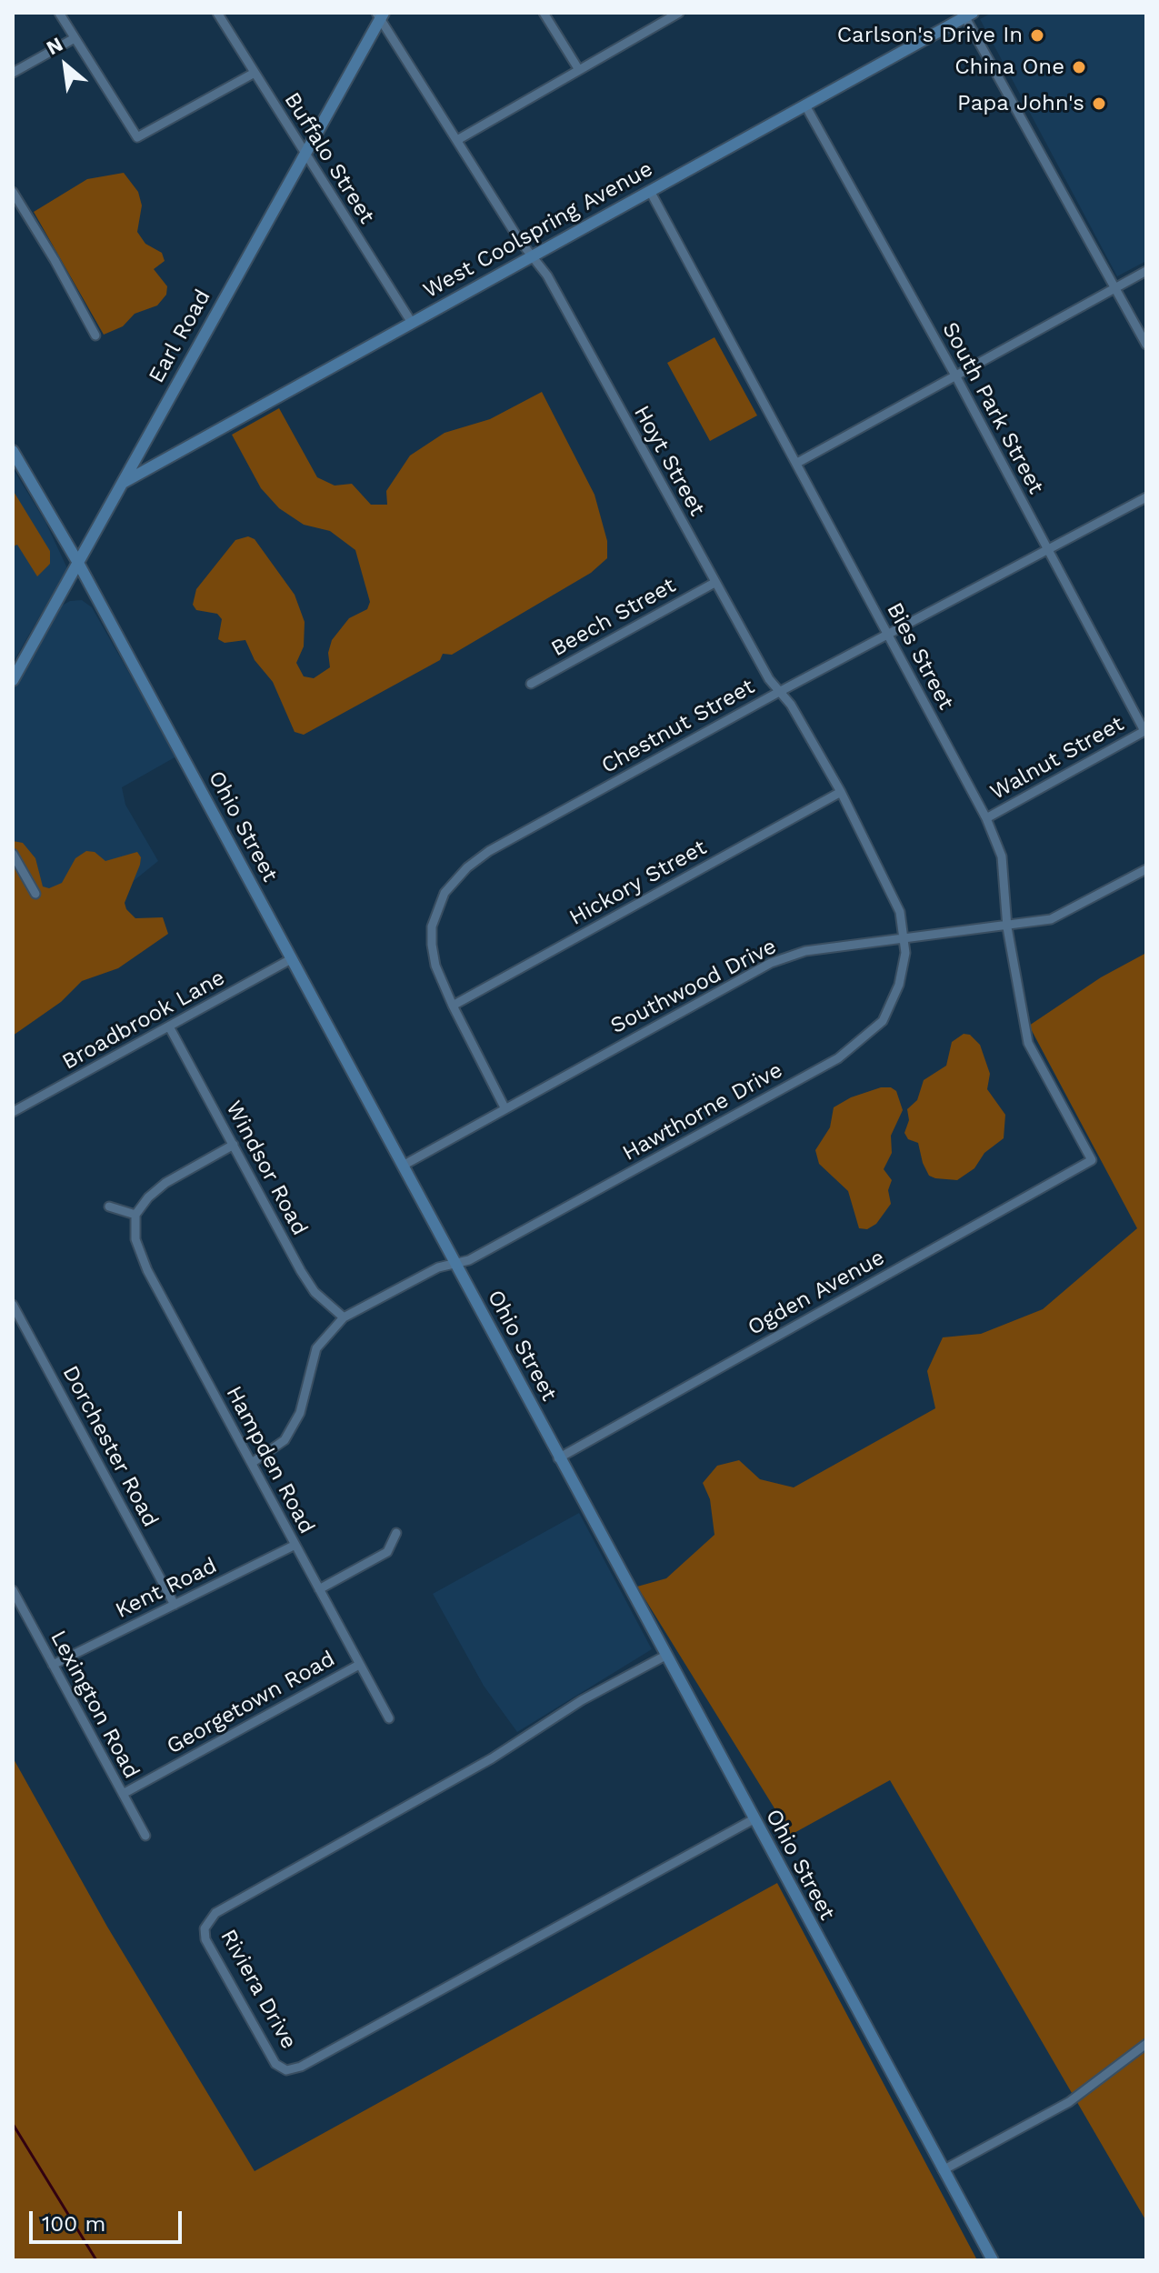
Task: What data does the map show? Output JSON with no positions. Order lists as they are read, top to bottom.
{
  "streets": {
    "street": [
      "Buffalo Street",
      "West Coolspring Avenue",
      "Earl Road",
      "South Park Street",
      "Hoyt Street",
      "Beech Street",
      "Bies Street",
      "Chestnut Street",
      "Walnut Street",
      "Ohio Street",
      "Hickory Street",
      "Southwood Drive",
      "Broadbrook Lane",
      "Hawthorne Drive",
      "Windsor Road",
      "Ogden Avenue",
      "Dorchester Road",
      "Hampden Road",
      "Kent Road",
      "Georgetown Road",
      "Lexington Road",
      "Riviera Drive"
    ]
  },
  "crossings": [
    ["Buffalo Street", "West Coolspring Avenue"],
    ["Buffalo Street", "Earl Road"],
    ["West Coolspring Avenue", "Earl Road"],
    ["West Coolspring Avenue", "South Park Street"],
    ["West Coolspring Avenue", "Hoyt Street"],
    ["West Coolspring Avenue", "Bies Street"],
    ["Earl Road", "Hoyt Street"],
    ["Earl Road", "Ohio Street"],
    ["South Park Street", "Chestnut Street"],
    ["South Park Street", "Walnut Street"],
    ["Hoyt Street", "Beech Street"],
    ["Hoyt Street", "Chestnut Street"],
    ["Hoyt Street", "Hickory Street"],
    ["Hoyt Street", "Southwood Drive"],
    ["Hoyt Street", "Hawthorne Drive"],
    ["Bies Street", "Chestnut Street"],
    ["Bies Street", "Walnut Street"],
    ["Bies Street", "Southwood Drive"],
    ["Bies Street", "Ogden Avenue"],
    ["Chestnut Street", "Hickory Street"],
    ["Chestnut Street", "Southwood Drive"],
    ["Ohio Street", "Southwood Drive"],
    ["Ohio Street", "Broadbrook Lane"],
    ["Ohio Street", "Hawthorne Drive"],
    ["Ohio Street", "Ogden Avenue"],
    ["Ohio Street", "Riviera Drive"],
    ["Southwood Drive", "Hawthorne Drive"],
    ["Broadbrook Lane", "Windsor Road"],
    ["Hawthorne Drive", "Windsor Road"],
    ["Dorchester Road", "Kent Road"],
    ["Hampden Road", "Kent Road"],
    ["Hampden Road", "Georgetown Road"],
    ["Kent Road", "Lexington Road"],
    ["Georgetown Road", "Lexington Road"]
  ],
  "places": ["Carlson's Drive In", "China One", "Papa John's"],
  "scale_bar": "100 m",
  "north": "top left"
}
